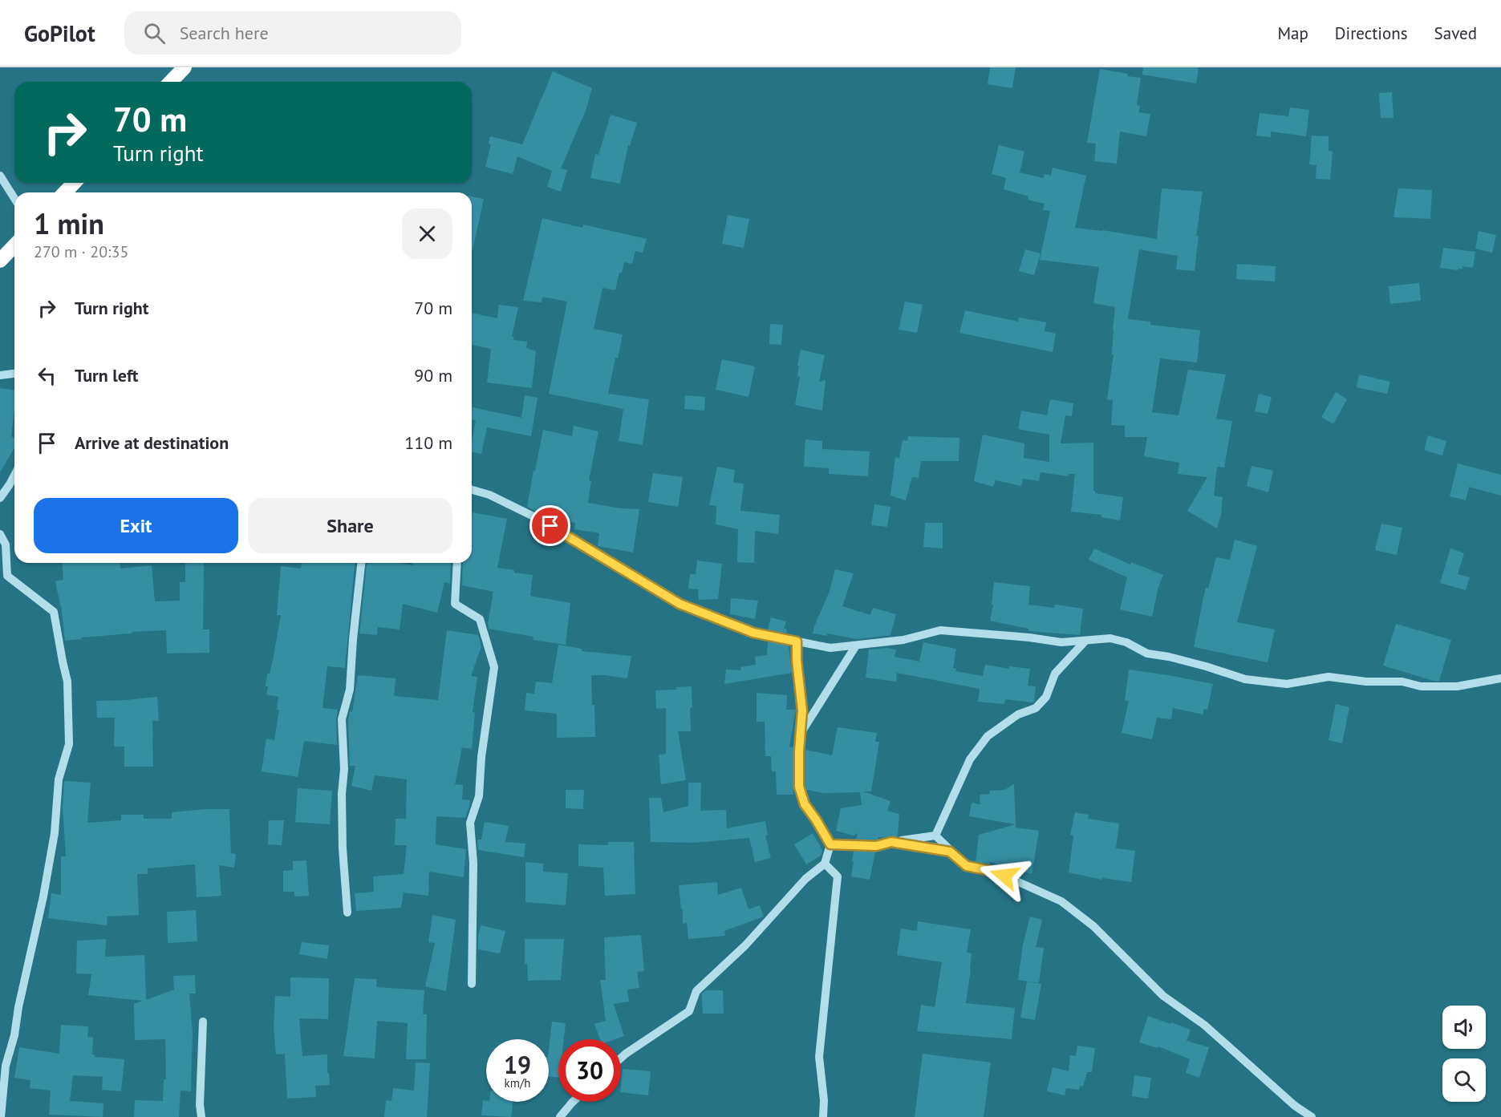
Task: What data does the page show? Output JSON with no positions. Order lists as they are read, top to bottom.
{
  "page": {
    "header": "GoPilot",
    "search": "Search here",
    "nav": ["Map", "Directions", "Saved"],
    "turn": ["70 m", "Turn right"],
    "heading": ["1 min", "270 m · 20:35"],
    "list": [
      {
        "name": "Turn right",
        "value": "70 m"
      },
      {
        "name": "Turn left",
        "value": "90 m"
      },
      {
        "name": "Arrive at destination",
        "value": "110 m"
      }
    ],
    "buttons": ["Exit", "Share"],
    "speed": "19 km/h",
    "limit": "30"
  }
}
